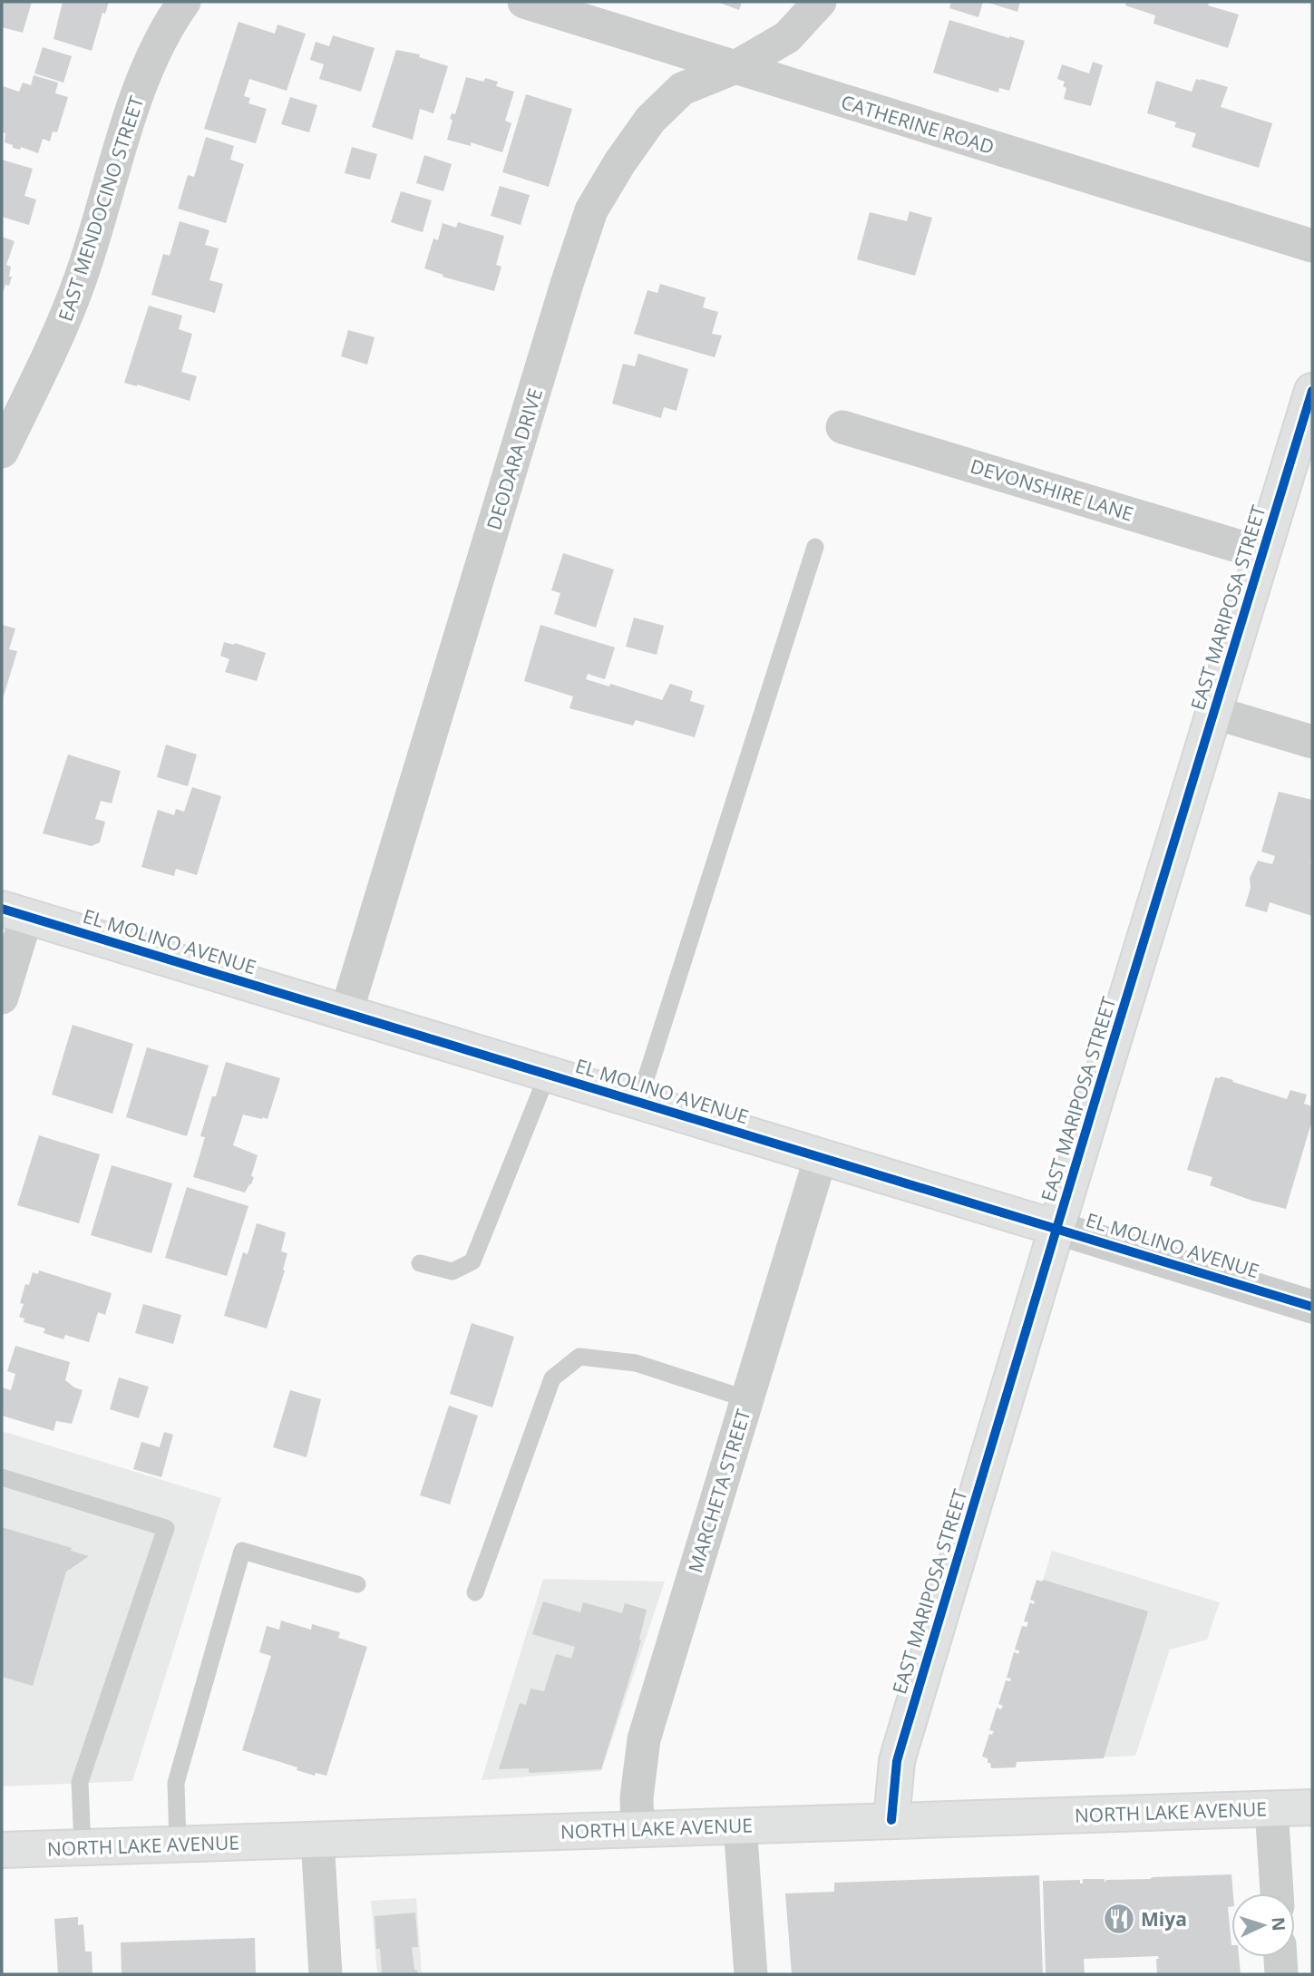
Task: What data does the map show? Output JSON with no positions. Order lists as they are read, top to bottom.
{
  "streets": {
    "street": [
      "CATHERINE ROAD",
      "EAST MENDOCINO STREET",
      "DEODARA DRIVE",
      "DEVONSHIRE LANE",
      "EAST MARIPOSA STREET",
      "EL MOLINO AVENUE",
      "MARCHETA STREET",
      "NORTH LAKE AVENUE"
    ]
  },
  "crossings": [
    ["CATHERINE ROAD", "DEODARA DRIVE"],
    ["DEODARA DRIVE", "EL MOLINO AVENUE"],
    ["DEVONSHIRE LANE", "EAST MARIPOSA STREET"],
    ["EAST MARIPOSA STREET", "EL MOLINO AVENUE"],
    ["EAST MARIPOSA STREET", "NORTH LAKE AVENUE"],
    ["EL MOLINO AVENUE", "MARCHETA STREET"],
    ["MARCHETA STREET", "NORTH LAKE AVENUE"]
  ],
  "places": {
    "restaurant": ["Miya"]
  },
  "north": "right"
}
